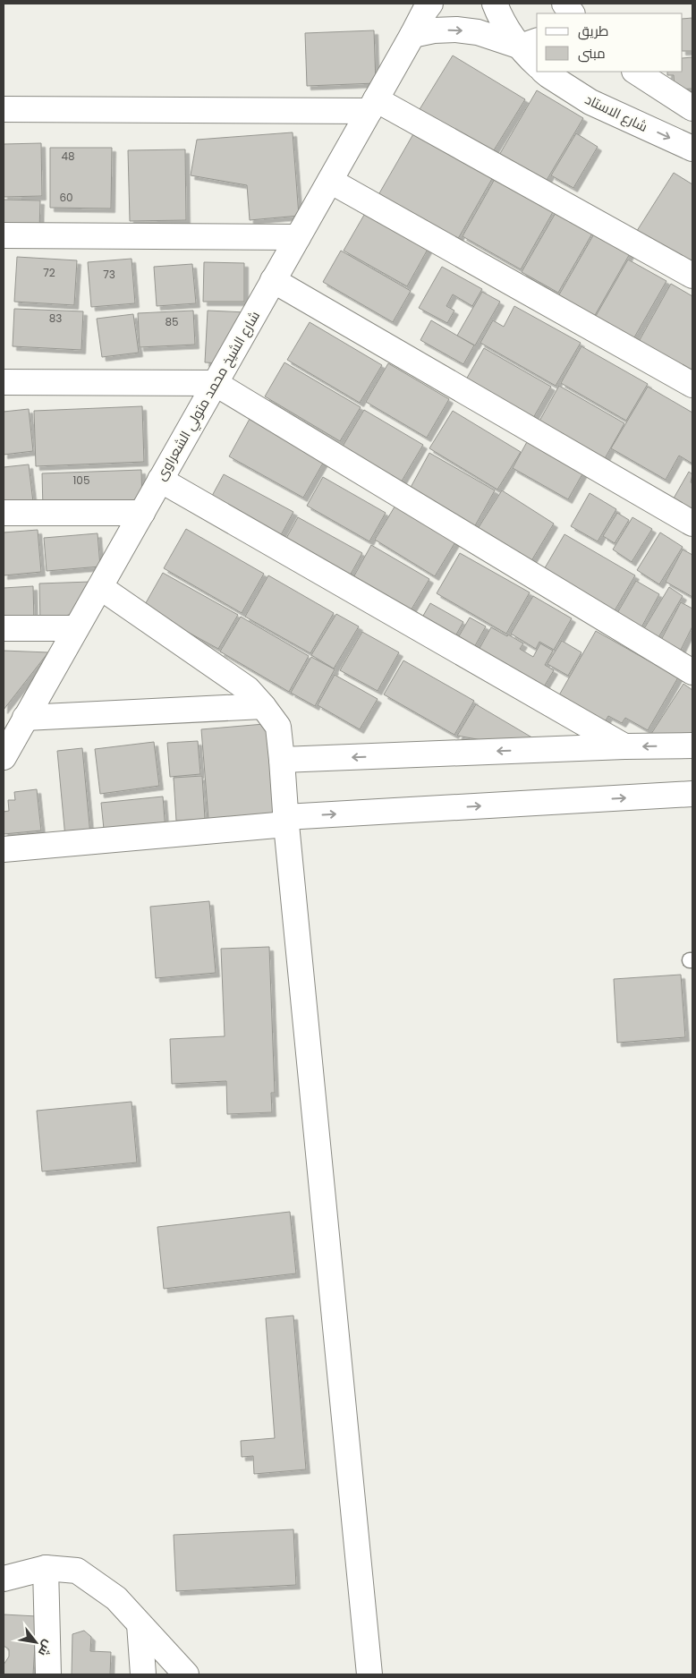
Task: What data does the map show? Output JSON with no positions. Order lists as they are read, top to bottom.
{
  "streets": {
    "street": ["شارع الاستاد", "شارع الشيخ محمد متولي الشعراوى"]
  },
  "house_numbers": [
    "48",
    "60",
    "72",
    "73",
    "83",
    "85",
    "105"
  ],
  "legend": ["طريق", "مبنى"],
  "north": "bottom right"
}
